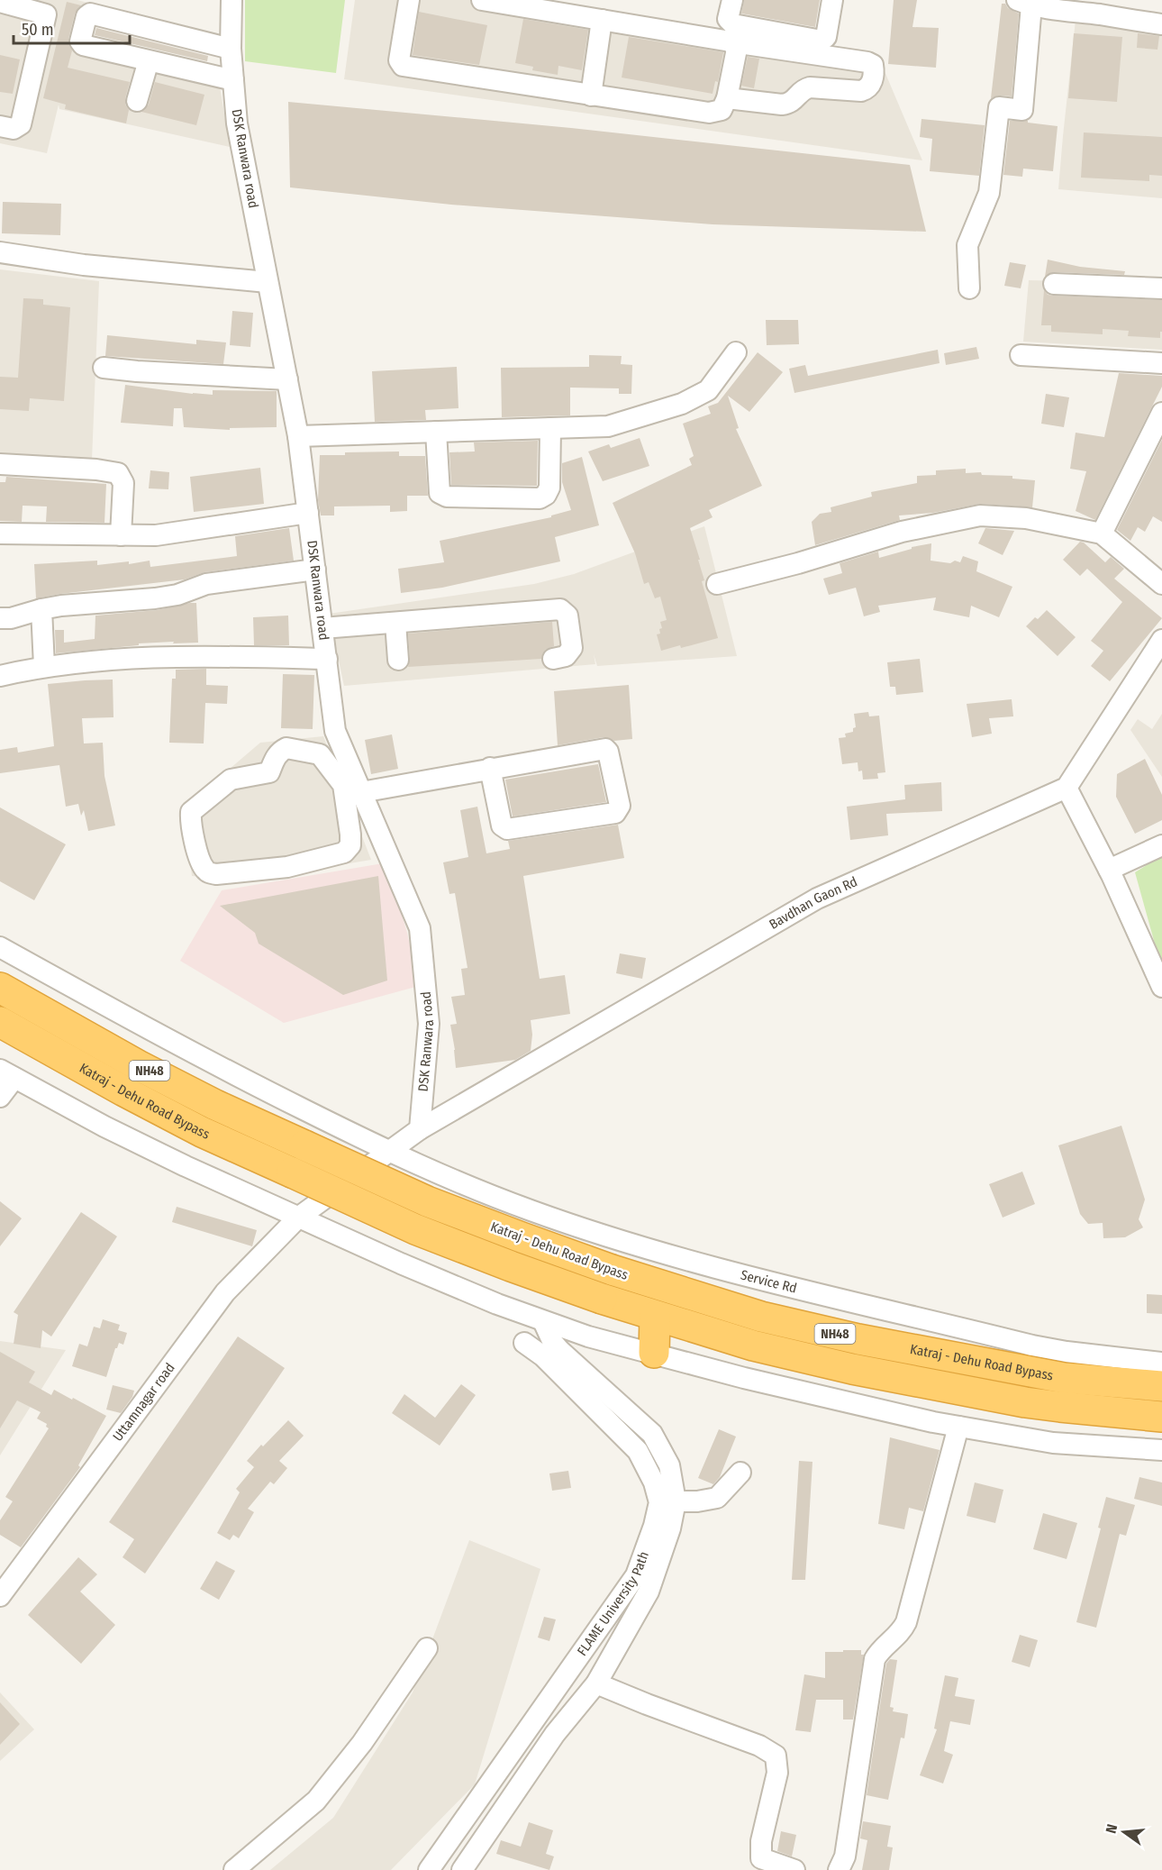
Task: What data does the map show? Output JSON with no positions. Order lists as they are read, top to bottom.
{
  "streets": {
    "highway": ["NH48", "Katraj - Dehu Road Bypass"],
    "street": [
      "DSK Ranwara road",
      "Bavdhan Gaon Rd",
      "Service Rd",
      "Uttamnagar road",
      "FLAME University Path"
    ]
  },
  "crossings": [
    ["DSK Ranwara road", "Bavdhan Gaon Rd"],
    ["Service Rd", "Uttamnagar road"]
  ],
  "scale_bar": "50 m",
  "north": "left"
}
